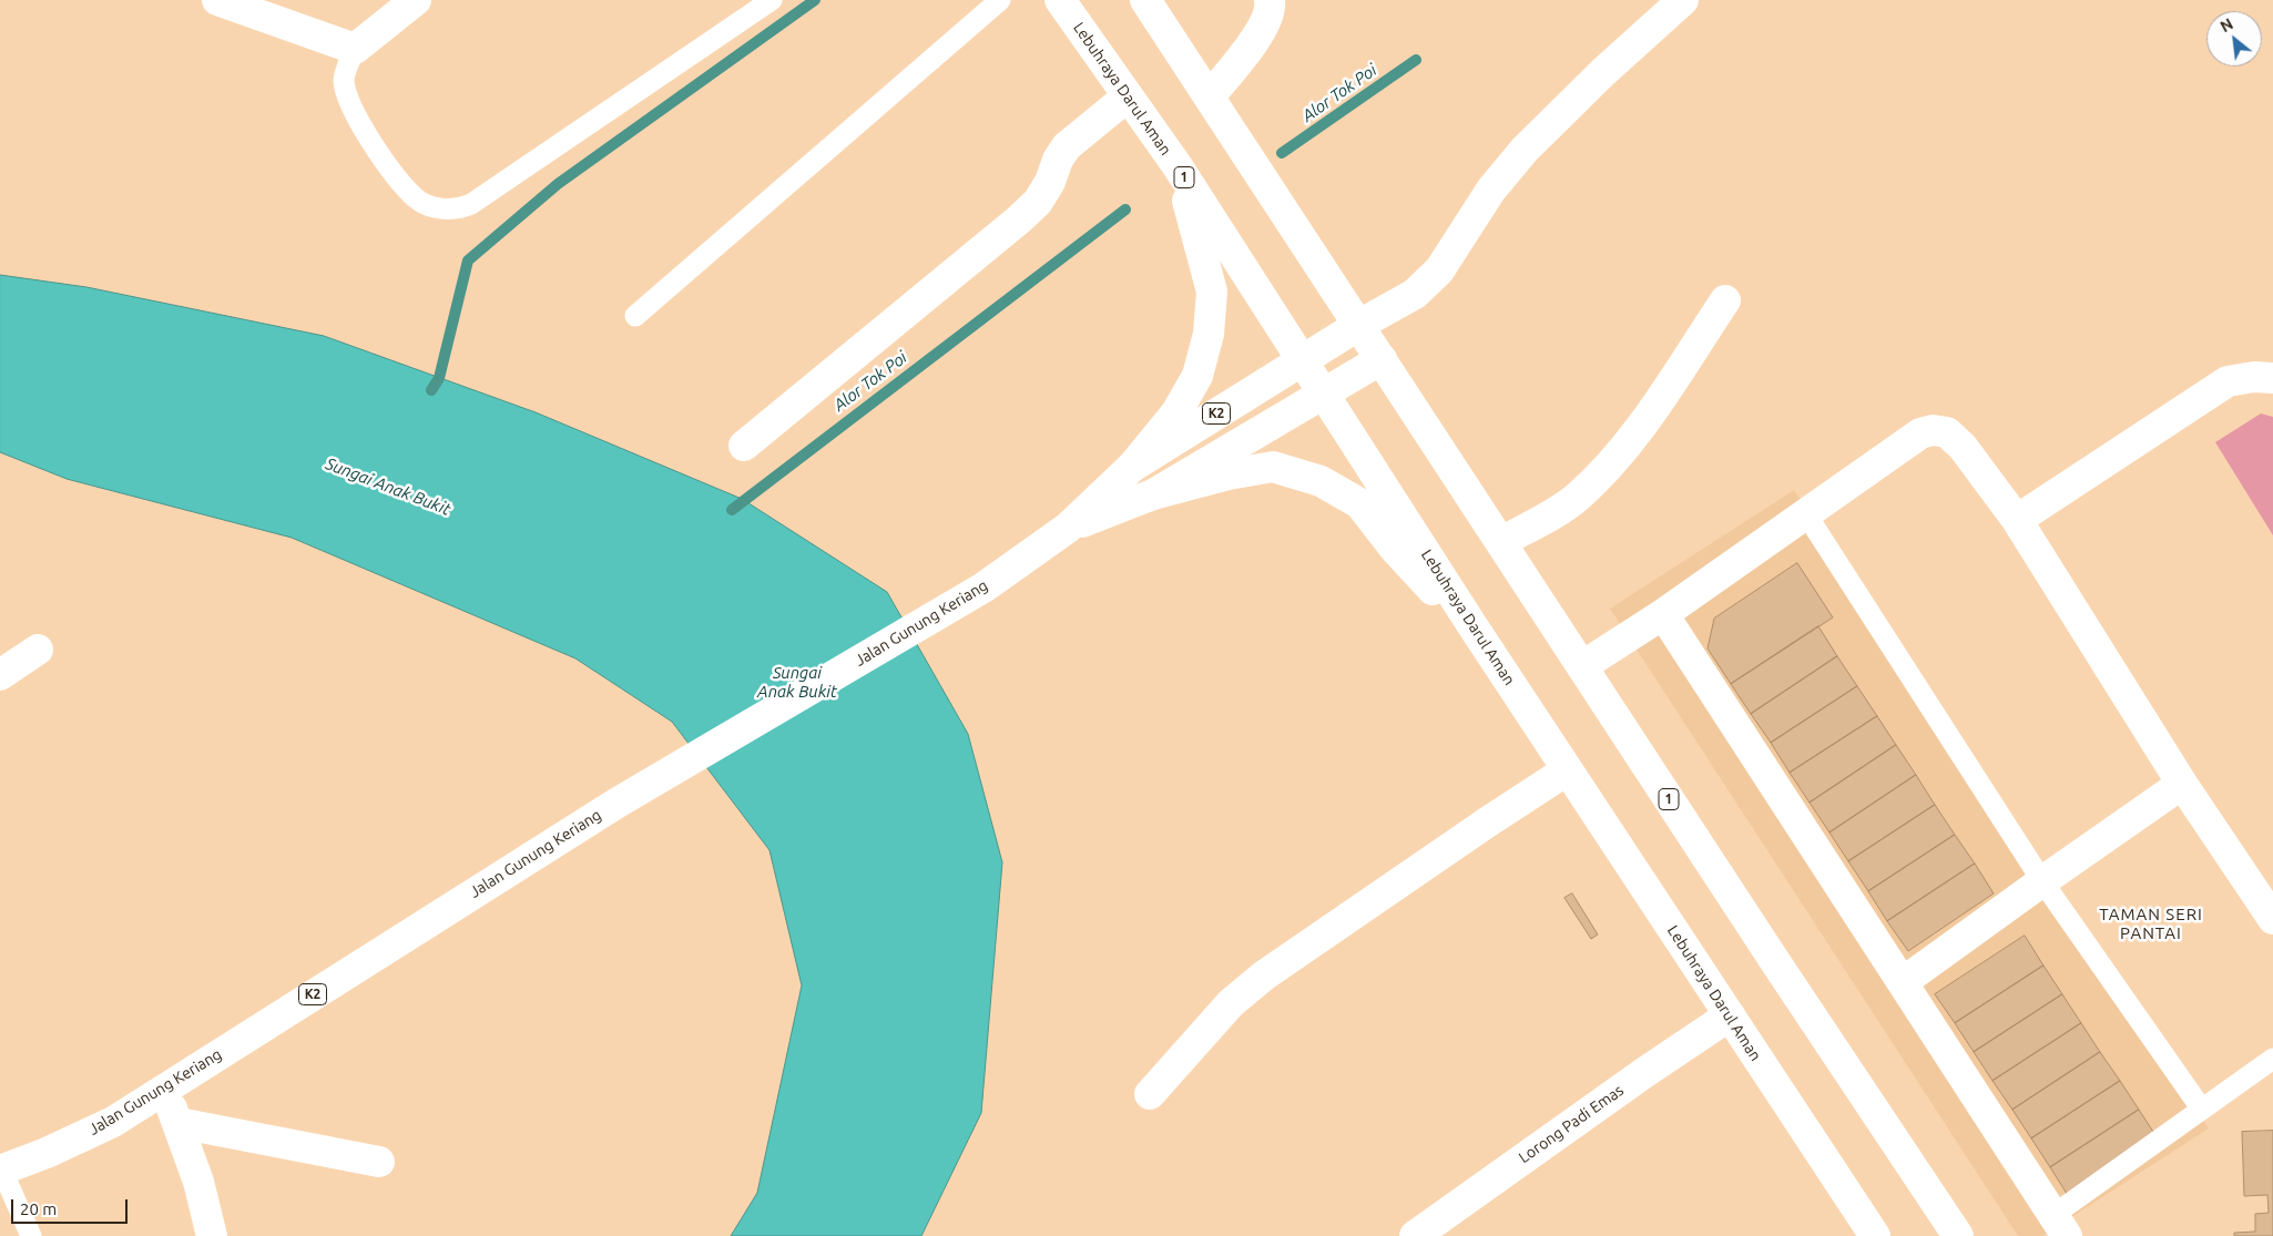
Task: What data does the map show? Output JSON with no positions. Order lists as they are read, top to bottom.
{
  "streets": {
    "main road": [
      "Lebuhraya Darul Aman",
      "1",
      "K2",
      "Jalan Gunung Keriang",
      "Lorong Padi Emas"
    ]
  },
  "crossings": [
    ["Lebuhraya Darul Aman", "Jalan Gunung Keriang"],
    ["Lebuhraya Darul Aman", "Lorong Padi Emas"],
    ["1", "Jalan Gunung Keriang"]
  ],
  "districts": ["TAMAN SERI PANTAI"],
  "water": ["Alor Tok Poi", "Sungai Anak Bukit"],
  "scale_bar": "20 m",
  "north": "top left"
}
